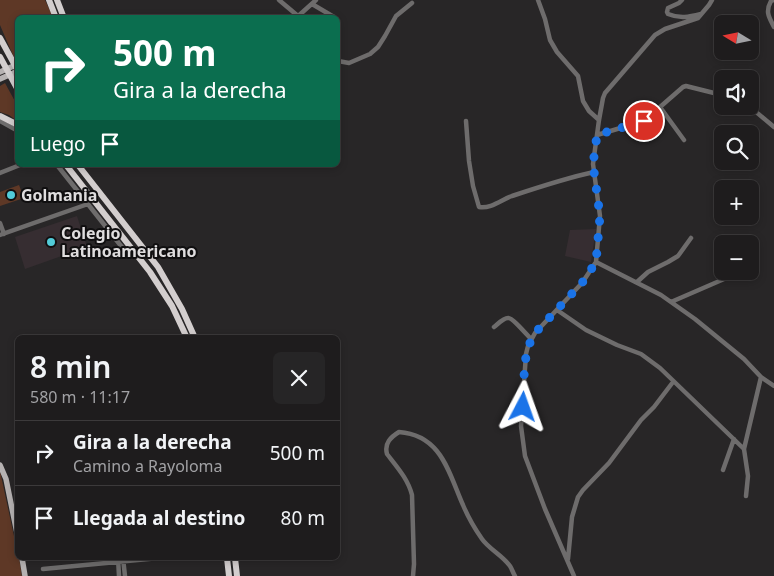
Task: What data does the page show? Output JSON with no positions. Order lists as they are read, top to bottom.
{
  "places": ["Golmania", "Colegio Latinoamericano"],
  "north": "left",
  "page": {
    "map_buttons": ["+", "−"],
    "turn": ["500 m", "Gira a la derecha"],
    "then": "Luego",
    "heading": ["8 min", "580 m · 11:17"],
    "list": [
      {
        "name": "Gira a la derecha",
        "note": "Camino a Rayoloma",
        "value": "500 m"
      },
      {
        "name": "Llegada al destino",
        "value": "80 m"
      }
    ]
  }
}
